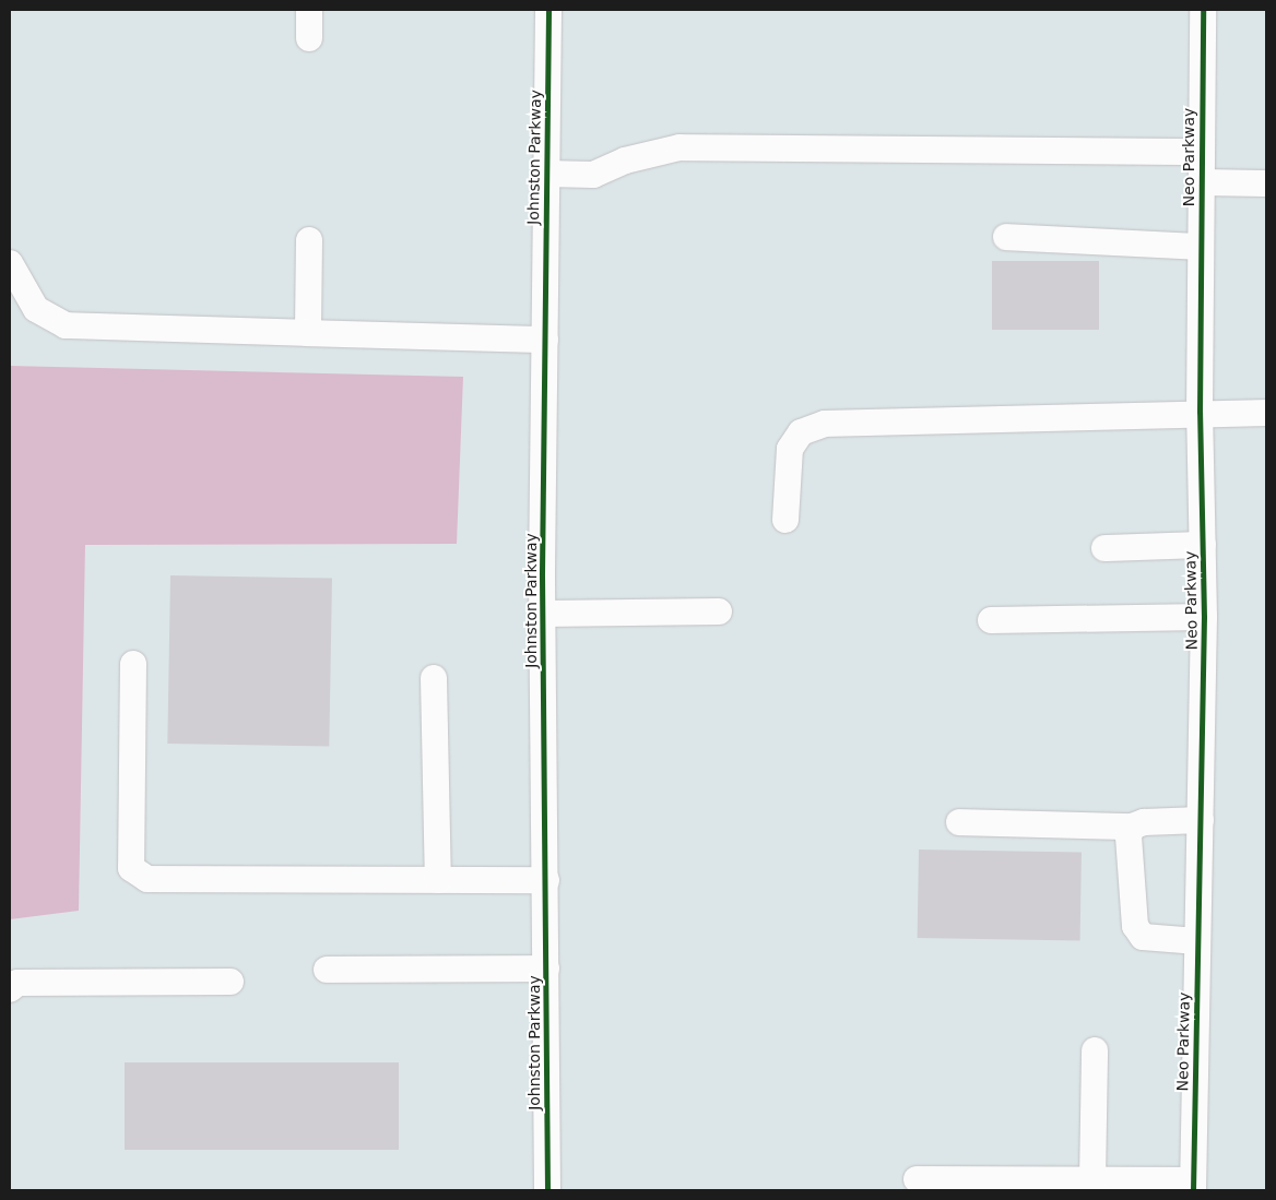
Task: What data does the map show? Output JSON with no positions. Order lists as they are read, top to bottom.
{
  "streets": {
    "street": ["Johnston Parkway", "Neo Parkway"]
  }
}
